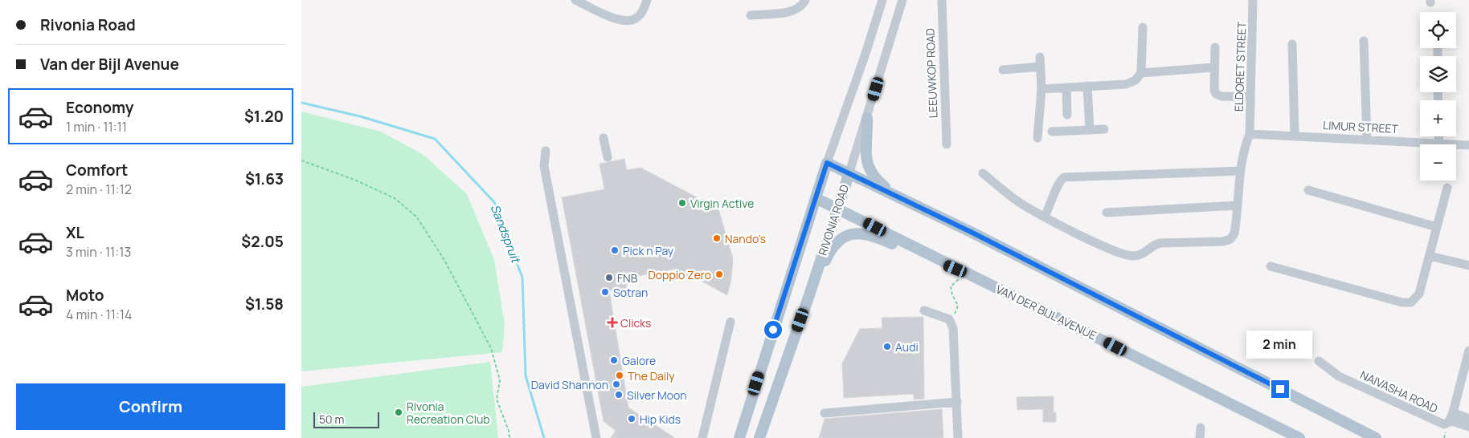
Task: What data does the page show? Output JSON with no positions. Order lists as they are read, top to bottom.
{
  "streets": {
    "main road": ["RIVONIA ROAD", "VAN DER BIJL AVENUE"],
    "street": [
      "ELDORET STREET",
      "LEEUWKOP ROAD",
      "LIMUR STREET",
      "NAIVASHA ROAD"
    ]
  },
  "crossings": [
    ["ELDORET STREET", "LIMUR STREET"],
    ["RIVONIA ROAD", "VAN DER BIJL AVENUE"]
  ],
  "water": ["Sandspruit"],
  "places": {
    "other": [
      "Virgin Active",
      "Nando's",
      "Pick n Pay",
      "Doppio Zero",
      "FNB",
      "Sotran",
      "Audi",
      "Galore",
      "The Daily",
      "David Shannon",
      "Silver Moon",
      "Rivonia Recreation Club",
      "Hip Kids"
    ],
    "health": ["Clicks"]
  },
  "scale_bar": "50 m",
  "page": {
    "banner": ["Rivonia Road", "Van der Bijl Avenue"],
    "map_buttons": ["+", "−"],
    "list": [
      {
        "name": "Economy",
        "note": "1 min · 11:11",
        "value": "$1.20"
      },
      {
        "name": "Comfort",
        "note": "2 min · 11:12",
        "value": "$1.63"
      },
      {
        "name": "XL",
        "note": "3 min · 11:13",
        "value": "$2.05"
      },
      {
        "name": "Moto",
        "note": "4 min · 11:14",
        "value": "$1.58"
      }
    ],
    "bubble": "2 min",
    "buttons": "Confirm",
    "scale": "50 m"
  }
}
